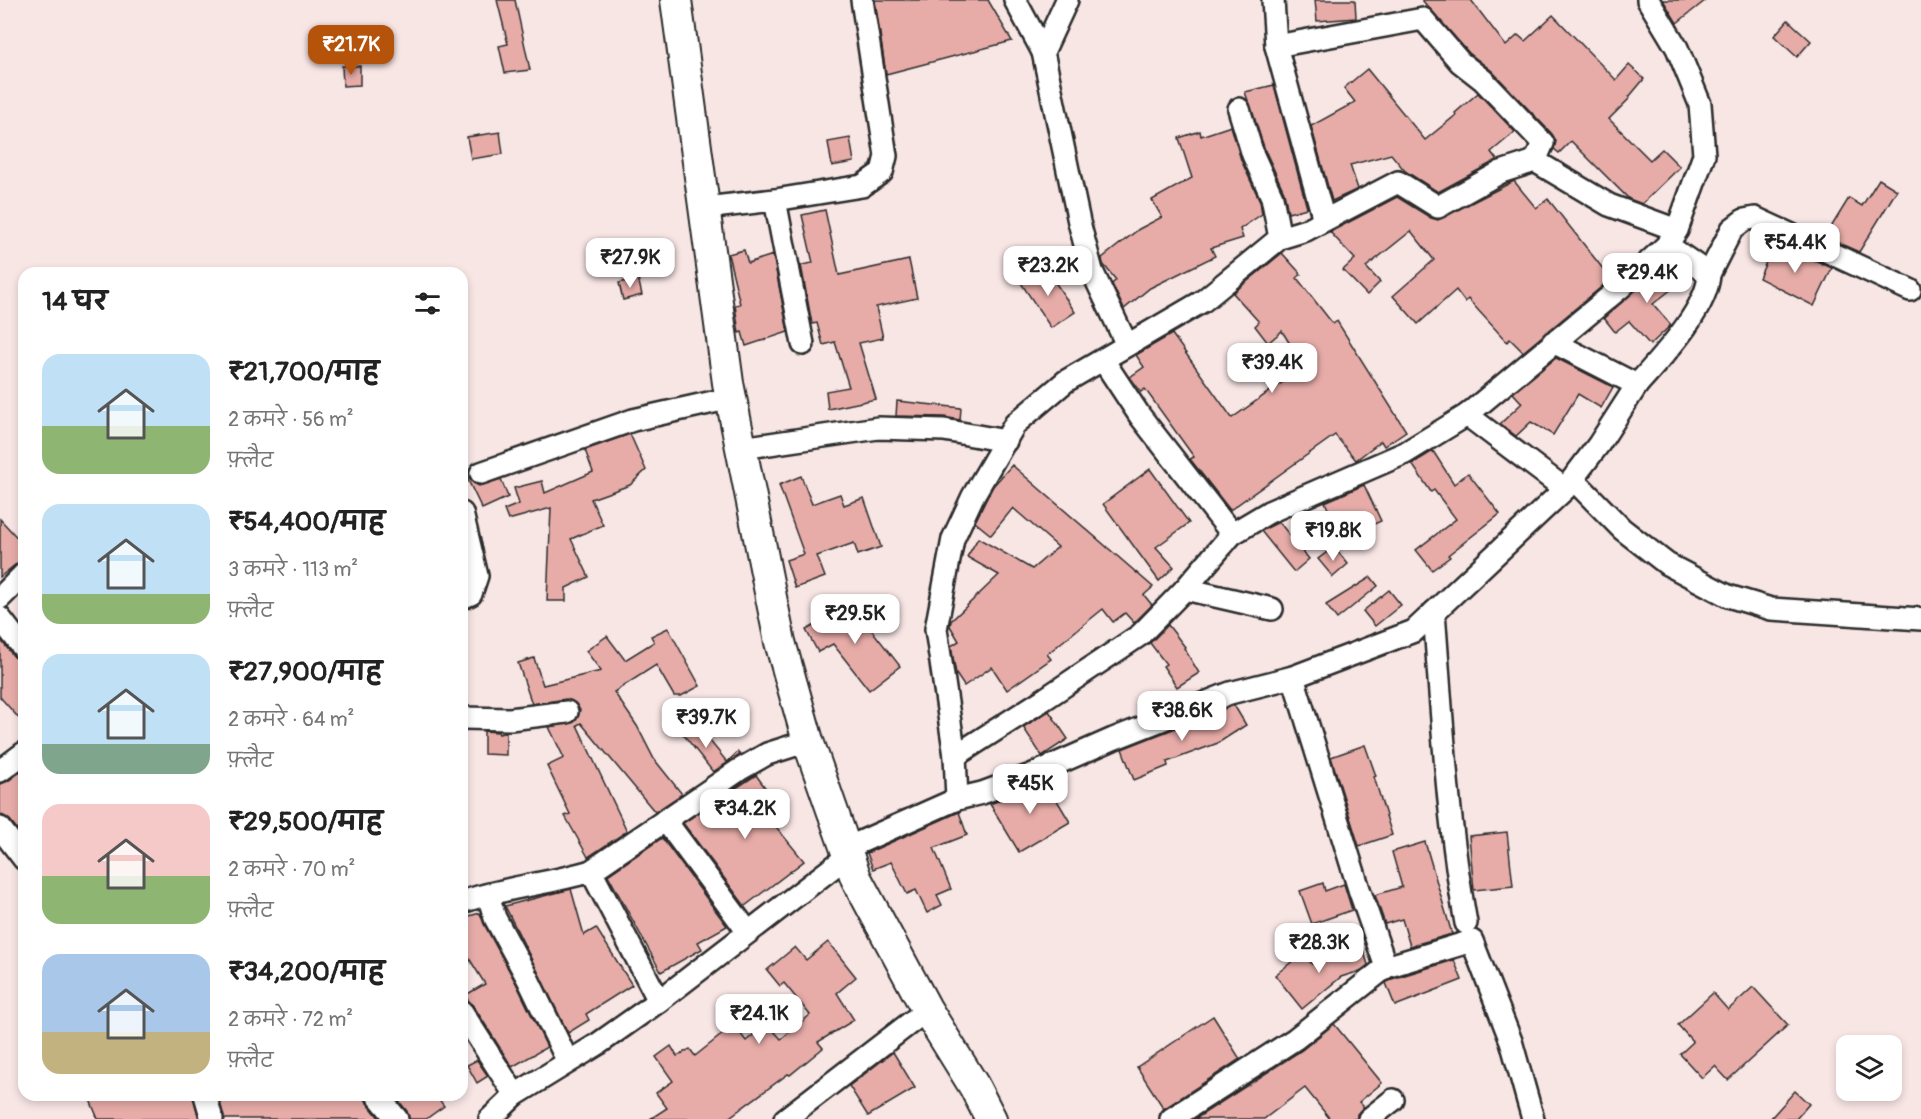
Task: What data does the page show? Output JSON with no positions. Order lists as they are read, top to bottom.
{
  "page": {
    "price": [
      "₹21.7K",
      "₹54.4K",
      "₹27.9K",
      "₹23.2K",
      "₹29.4K",
      "₹39.4K",
      "₹19.8K",
      "₹29.5K",
      "₹38.6K",
      "₹39.7K",
      "₹45K",
      "₹34.2K",
      "₹28.3K",
      "₹24.1K"
    ],
    "heading": "14 घर",
    "list": [
      {
        "name": "₹21,700/माह",
        "note": "2 कमरे · 56 m² · फ़्लैट"
      },
      {
        "name": "₹54,400/माह",
        "note": "3 कमरे · 113 m² · फ़्लैट"
      },
      {
        "name": "₹27,900/माह",
        "note": "2 कमरे · 64 m² · फ़्लैट"
      },
      {
        "name": "₹29,500/माह",
        "note": "2 कमरे · 70 m² · फ़्लैट"
      },
      {
        "name": "₹34,200/माह",
        "note": "2 कमरे · 72 m² · फ़्लैट"
      }
    ]
  }
}
